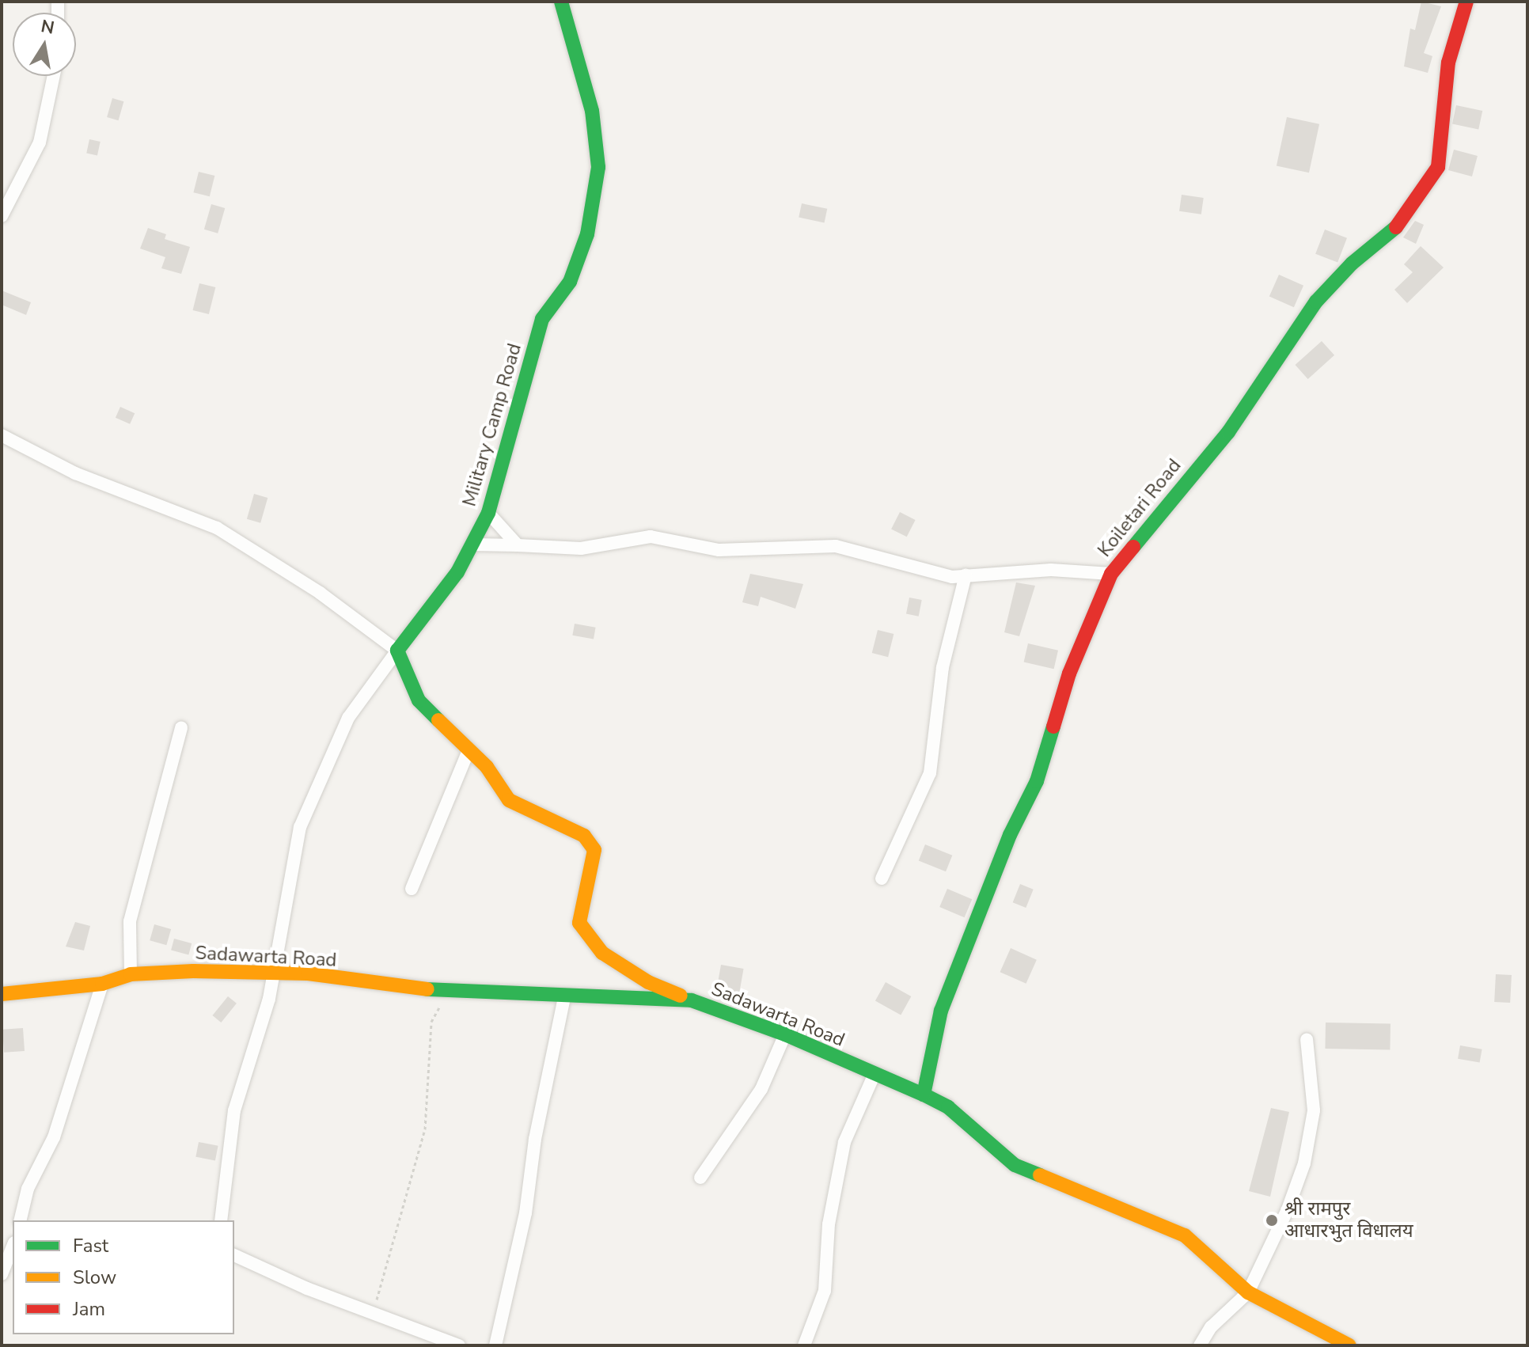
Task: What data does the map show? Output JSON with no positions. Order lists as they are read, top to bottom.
{
  "streets": {
    "street": ["Military Camp Road", "Koiletari Road", "Sadawarta Road"]
  },
  "crossings": [
    ["Koiletari Road", "Sadawarta Road"]
  ],
  "places": ["श्री रामपुर आधारभुत विधालय"],
  "legend": ["Fast", "Slow", "Jam"],
  "north": "top"
}
